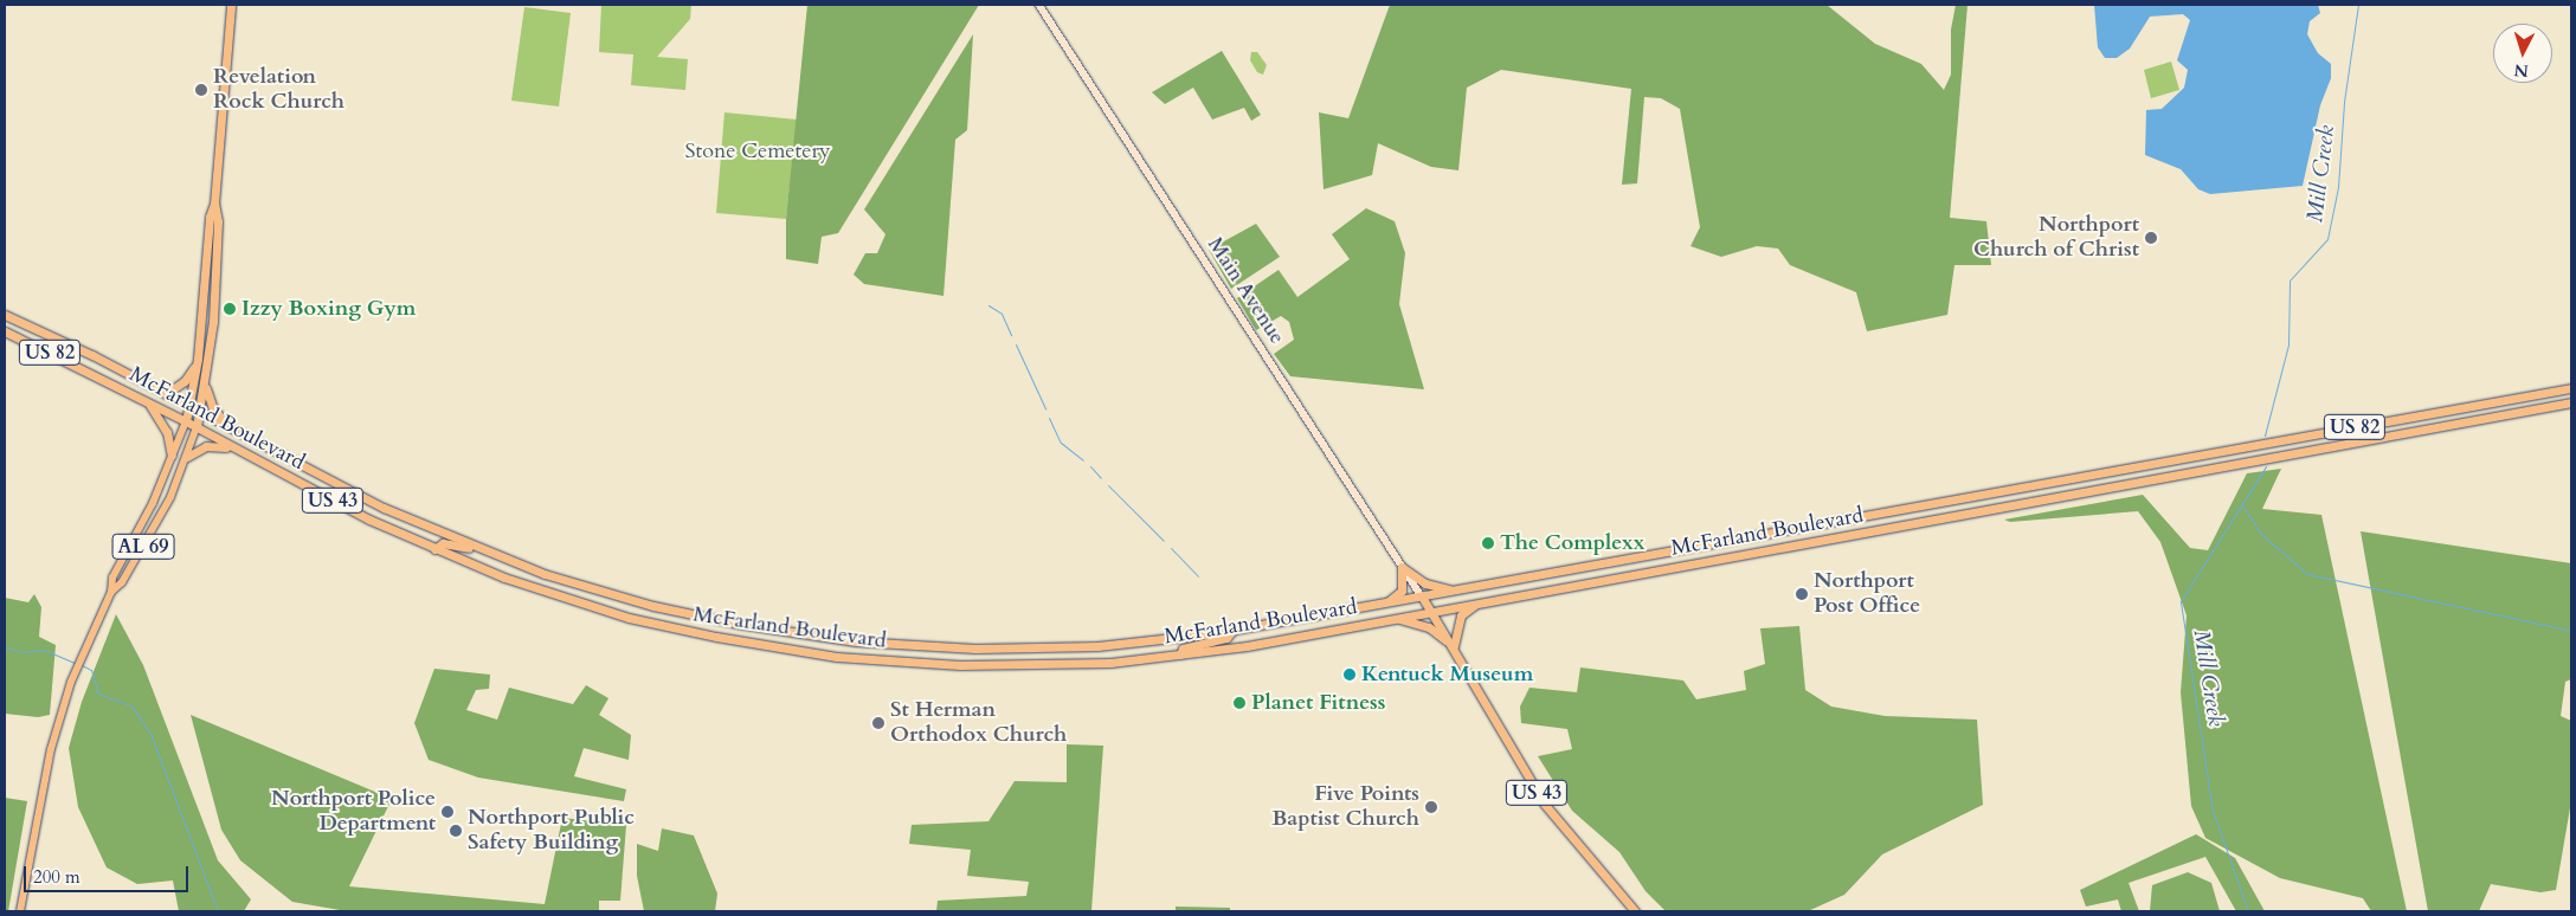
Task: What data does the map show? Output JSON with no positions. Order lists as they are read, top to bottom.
{
  "streets": {
    "highway": [
      "US 82",
      "McFarland Boulevard",
      "US 43",
      "AL 69"
    ],
    "main road": ["Main Avenue"]
  },
  "crossings": [
    ["Main Avenue", "McFarland Boulevard"],
    ["Main Avenue", "US 43"],
    ["McFarland Boulevard", "US 43"],
    ["McFarland Boulevard", "AL 69"]
  ],
  "water": ["Mill Creek"],
  "parks": ["Stone Cemetery"],
  "places": [
    "Revelation Rock Church",
    "Northport Church of Christ",
    "Izzy Boxing Gym",
    "The Complexx",
    "Northport Post Office",
    "Kentuck Museum",
    "Planet Fitness",
    "St Herman Orthodox Church",
    "Five Points Baptist Church",
    "Northport Police Department",
    "Northport Public Safety Building"
  ],
  "scale_bar": "200 m",
  "north": "bottom"
}
